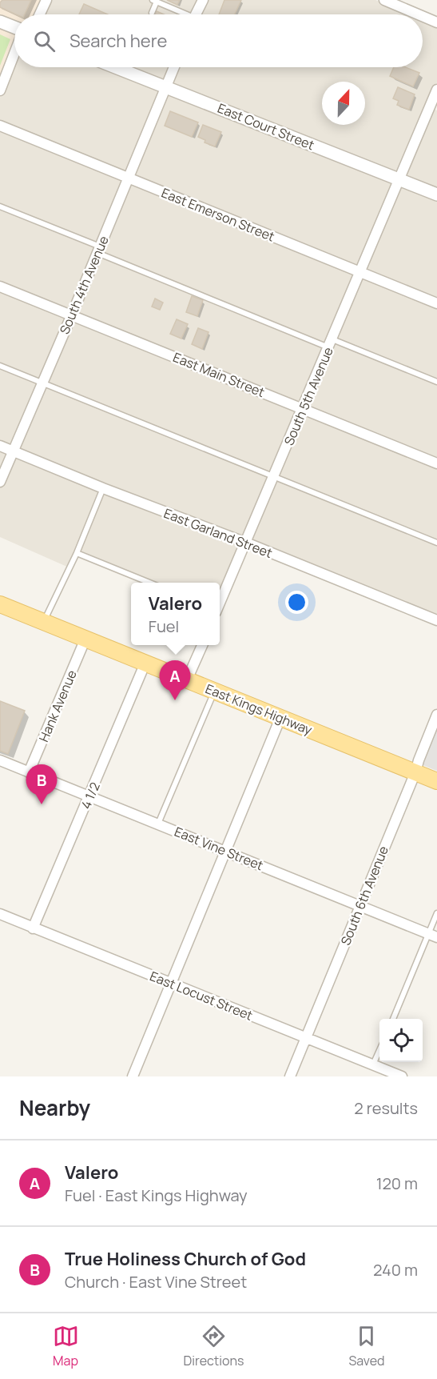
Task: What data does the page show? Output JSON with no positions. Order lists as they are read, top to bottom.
{
  "streets": {
    "main road": ["East Kings Highway"],
    "street": [
      "East Court Street",
      "East Emerson Street",
      "South 4th Avenue",
      "East Main Street",
      "South 5th Avenue",
      "East Garland Street",
      "Hank Avenue",
      "4 1/2",
      "East Vine Street",
      "South 6th Avenue",
      "East Locust Street"
    ]
  },
  "crossings": [
    ["East Court Street", "South 4th Avenue"],
    ["East Court Street", "South 5th Avenue"],
    ["East Emerson Street", "South 4th Avenue"],
    ["East Emerson Street", "South 5th Avenue"],
    ["South 4th Avenue", "East Main Street"],
    ["South 4th Avenue", "East Garland Street"],
    ["East Main Street", "South 5th Avenue"],
    ["South 5th Avenue", "East Garland Street"],
    ["Hank Avenue", "East Kings Highway"],
    ["Hank Avenue", "East Vine Street"],
    ["East Kings Highway", "4 1/2"],
    ["East Kings Highway", "South 6th Avenue"],
    ["4 1/2", "East Vine Street"],
    ["4 1/2", "East Locust Street"],
    ["East Vine Street", "South 6th Avenue"],
    ["South 6th Avenue", "East Locust Street"]
  ],
  "north": "top",
  "page": {
    "search": "Search here",
    "popup": ["Valero", "Fuel"],
    "pins": ["A", "B"],
    "heading": ["Nearby", "2 results"],
    "list": [
      {
        "mark": "A",
        "name": "Valero",
        "note": "Fuel · East Kings Highway",
        "value": "120 m"
      },
      {
        "mark": "B",
        "name": "True Holiness Church of God",
        "note": "Church · East Vine Street",
        "value": "240 m"
      }
    ],
    "nav": ["Map", "Directions", "Saved"]
  }
}
